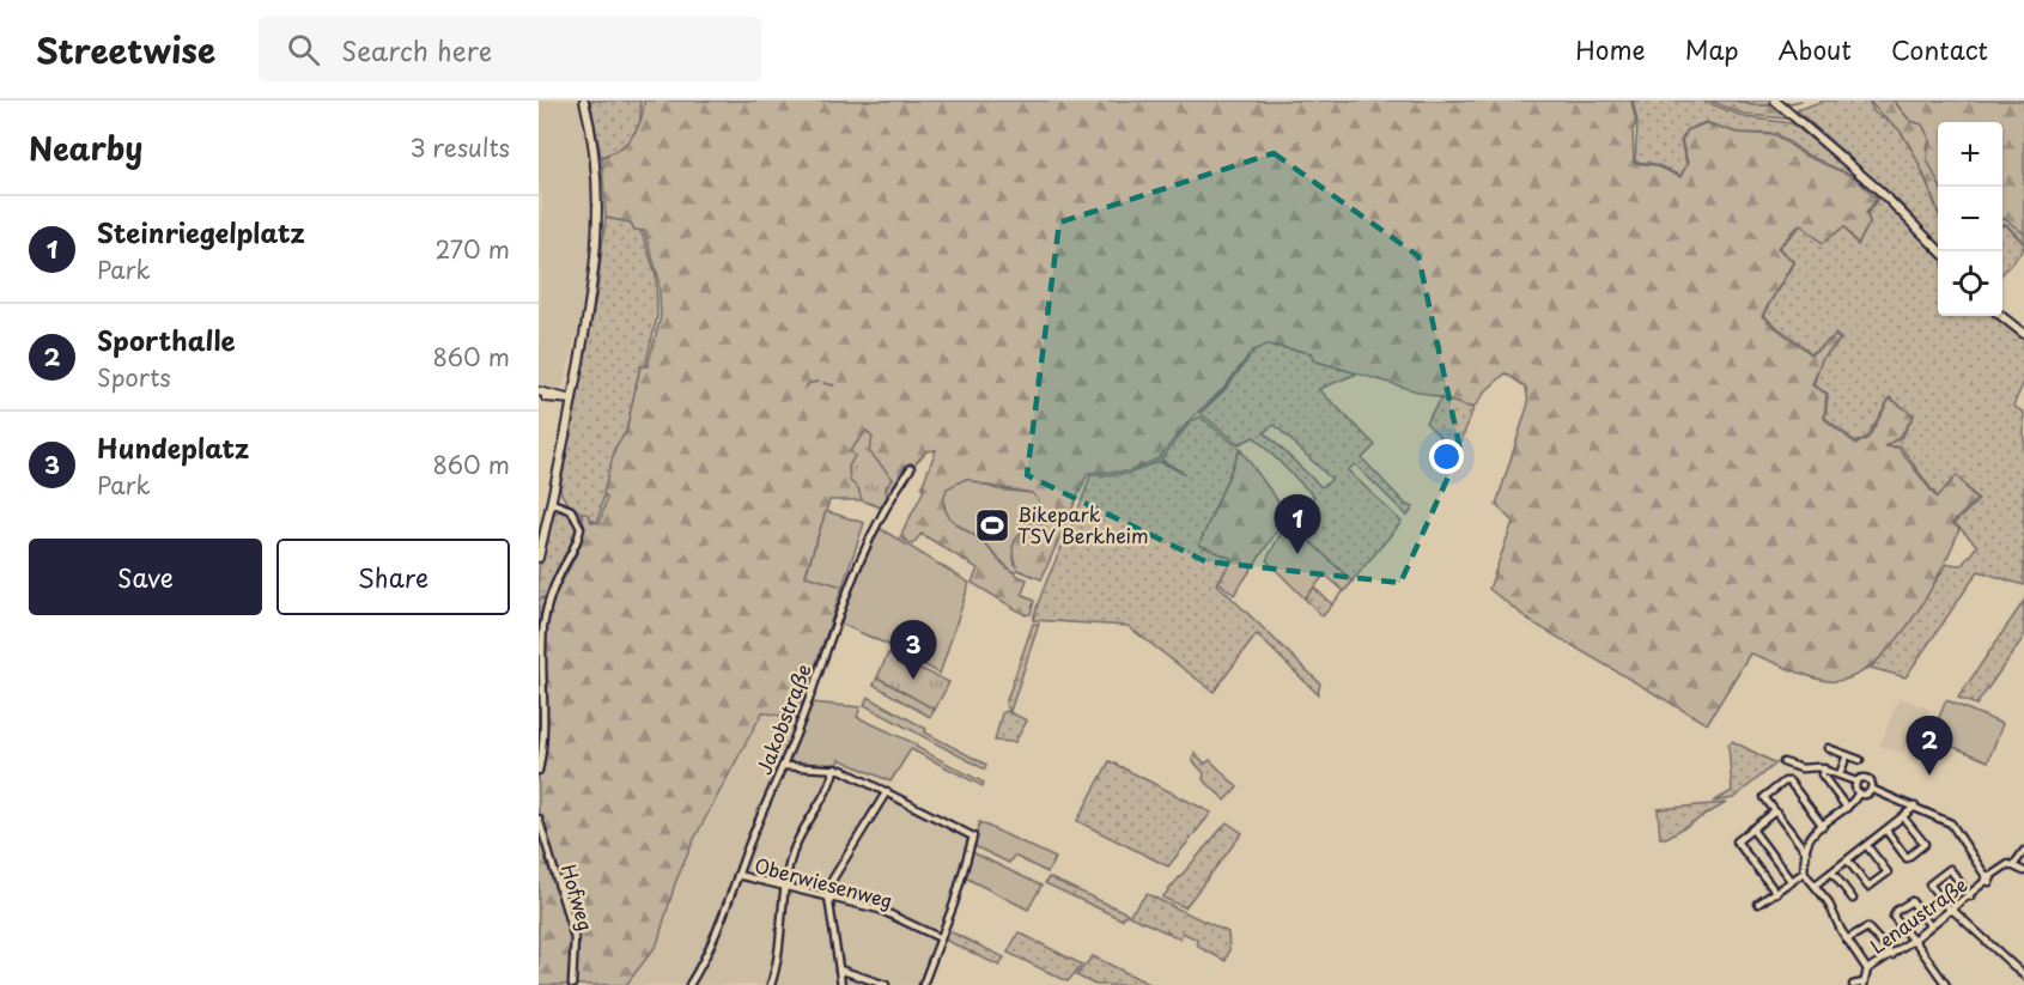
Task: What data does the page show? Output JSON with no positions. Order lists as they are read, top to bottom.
{
  "streets": {
    "street": [
      "Jakobstraße",
      "Oberwiesenweg",
      "Hofweg",
      "Lenaustraße"
    ]
  },
  "crossings": [
    ["Jakobstraße", "Oberwiesenweg"]
  ],
  "places": {
    "sports": ["Bikepark TSV Berkheim"]
  },
  "page": {
    "header": "Streetwise",
    "search": "Search here",
    "nav": [
      "Home",
      "Map",
      "About",
      "Contact"
    ],
    "heading": ["Nearby", "3 results"],
    "map_buttons": ["+", "−"],
    "list": [
      {
        "mark": "1",
        "name": "Steinriegelplatz",
        "note": "Park",
        "value": "270 m"
      },
      {
        "mark": "2",
        "name": "Sporthalle",
        "note": "Sports",
        "value": "860 m"
      },
      {
        "mark": "3",
        "name": "Hundeplatz",
        "note": "Park",
        "value": "860 m"
      }
    ],
    "pins": ["1", "3", "2"],
    "buttons": ["Save", "Share"]
  }
}
